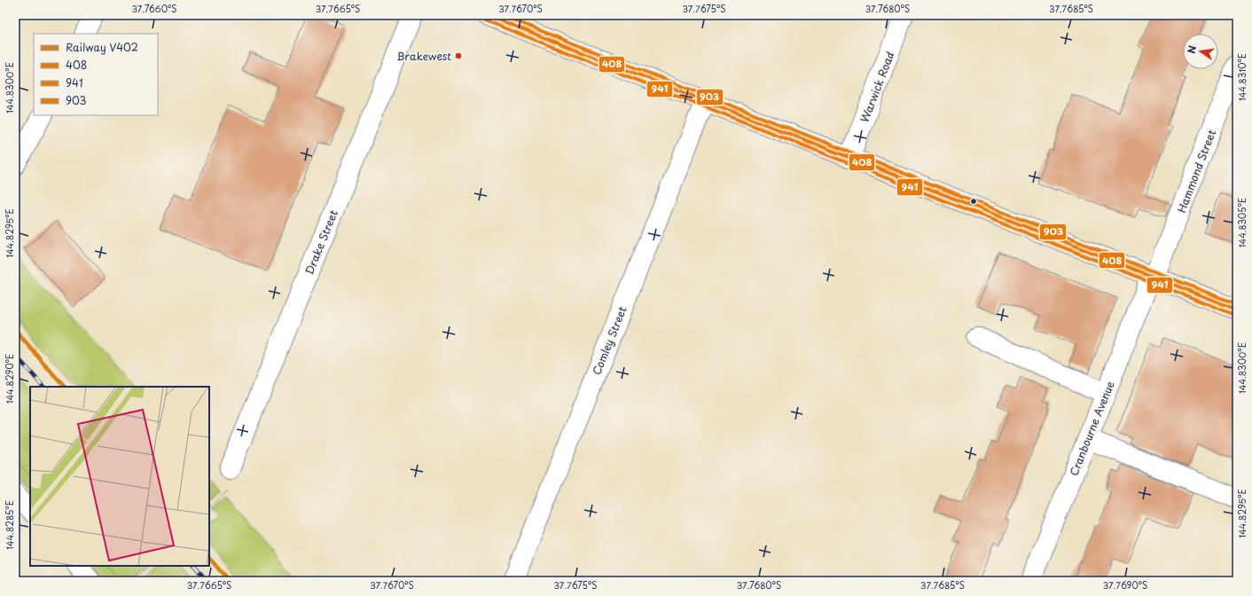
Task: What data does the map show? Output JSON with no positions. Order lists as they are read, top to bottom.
{
  "streets": {
    "street": [
      "Warwick Road",
      "Hammond Street",
      "Drake Street",
      "Comley Street",
      "Cranbourne Avenue"
    ]
  },
  "crossings": [
    ["Hammond Street", "Cranbourne Avenue"]
  ],
  "places": ["Brakewest"],
  "lines": [
    "transit line 408",
    "transit line 903",
    "transit line 941",
    "rail line V402"
  ],
  "legend": [
    "Railway V402",
    "408",
    "941",
    "903"
  ],
  "north": "left",
  "coordinates": [
    "37.7660°S",
    "37.7665°S",
    "37.7670°S",
    "37.7675°S",
    "37.7680°S",
    "37.7685°S",
    "144.8310°E",
    "144.8300°E",
    "144.8305°E",
    "144.8295°E",
    "144.8290°E",
    "144.8285°E",
    "37.7690°S"
  ]
}
